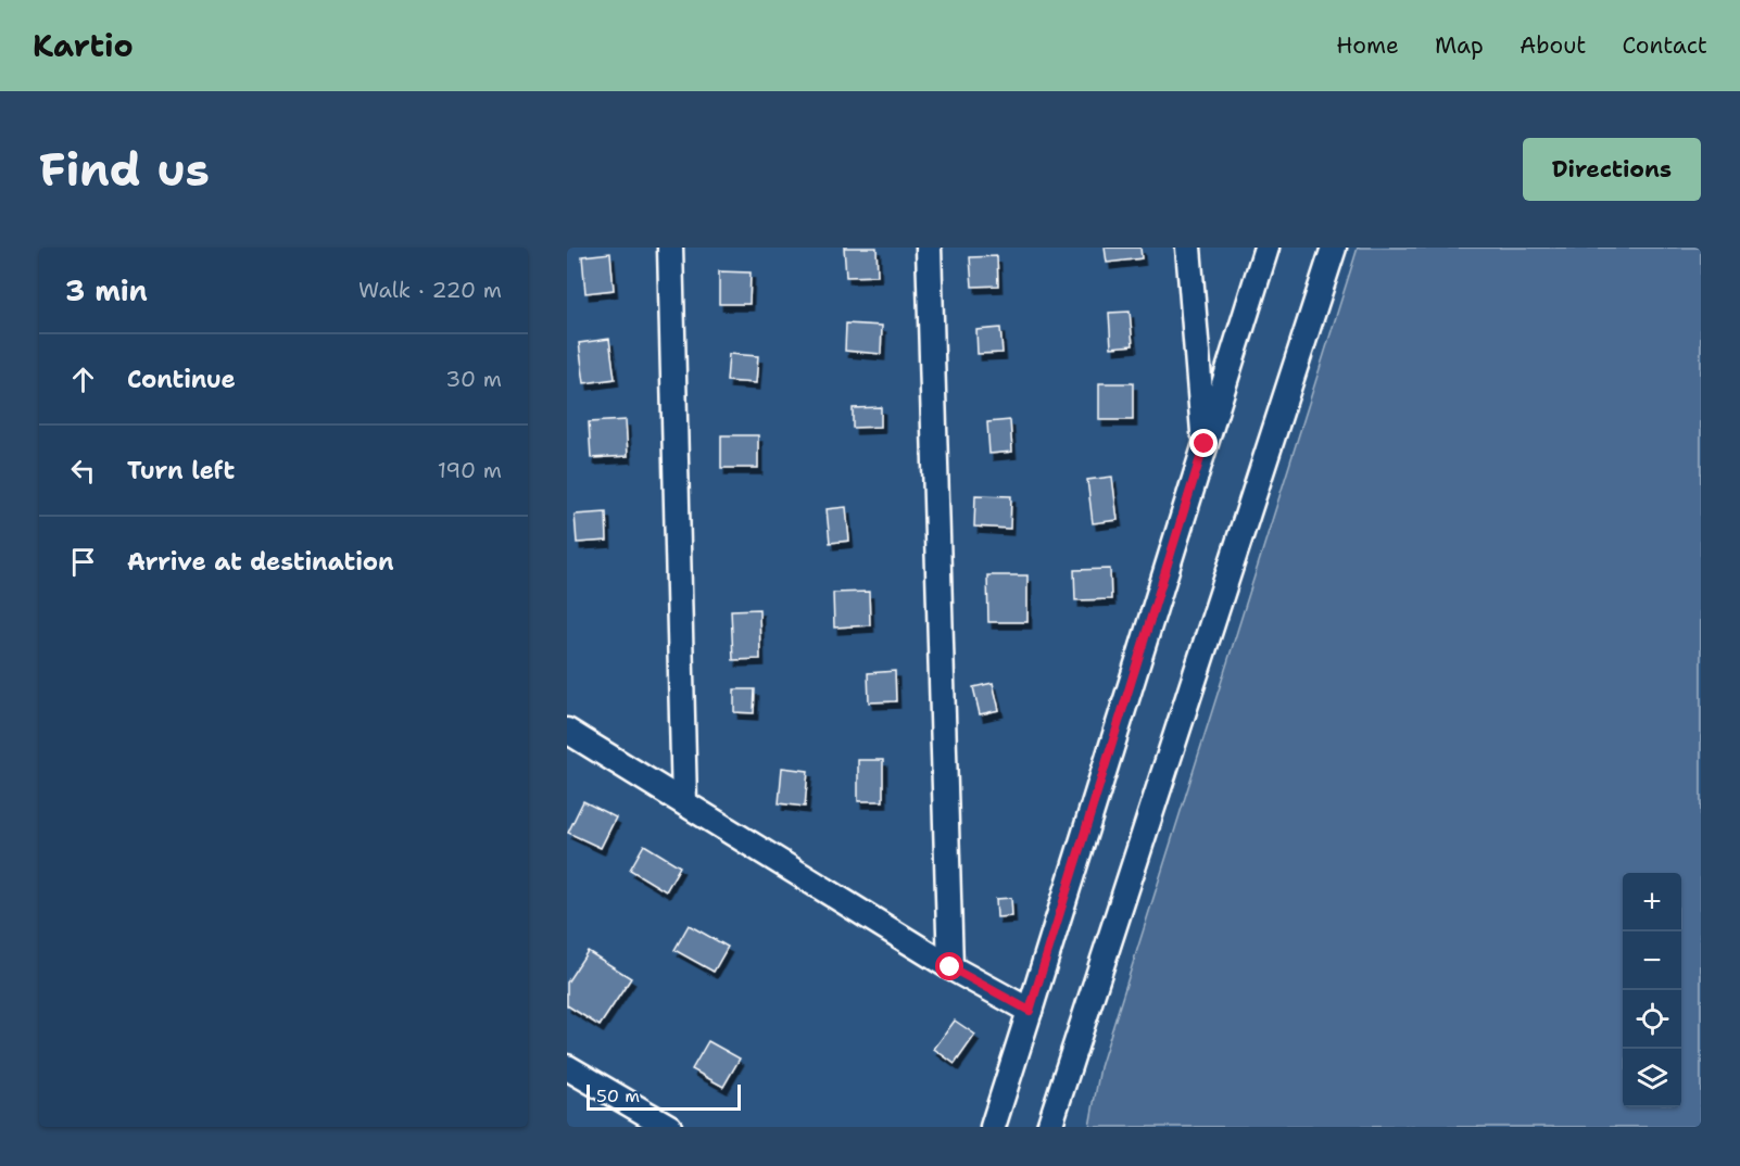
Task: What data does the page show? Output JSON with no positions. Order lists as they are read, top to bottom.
{
  "scale_bar": "50 m",
  "page": {
    "header": "Kartio",
    "nav": [
      "Home",
      "Map",
      "About",
      "Contact"
    ],
    "buttons": "Directions",
    "title": "Find us",
    "heading": ["3 min", "Walk · 220 m"],
    "list": [
      ["Continue", "30 m"],
      ["Turn left", "190 m"],
      "Arrive at destination"
    ],
    "map_buttons": ["+", "−"],
    "scale": "50 m"
  }
}
